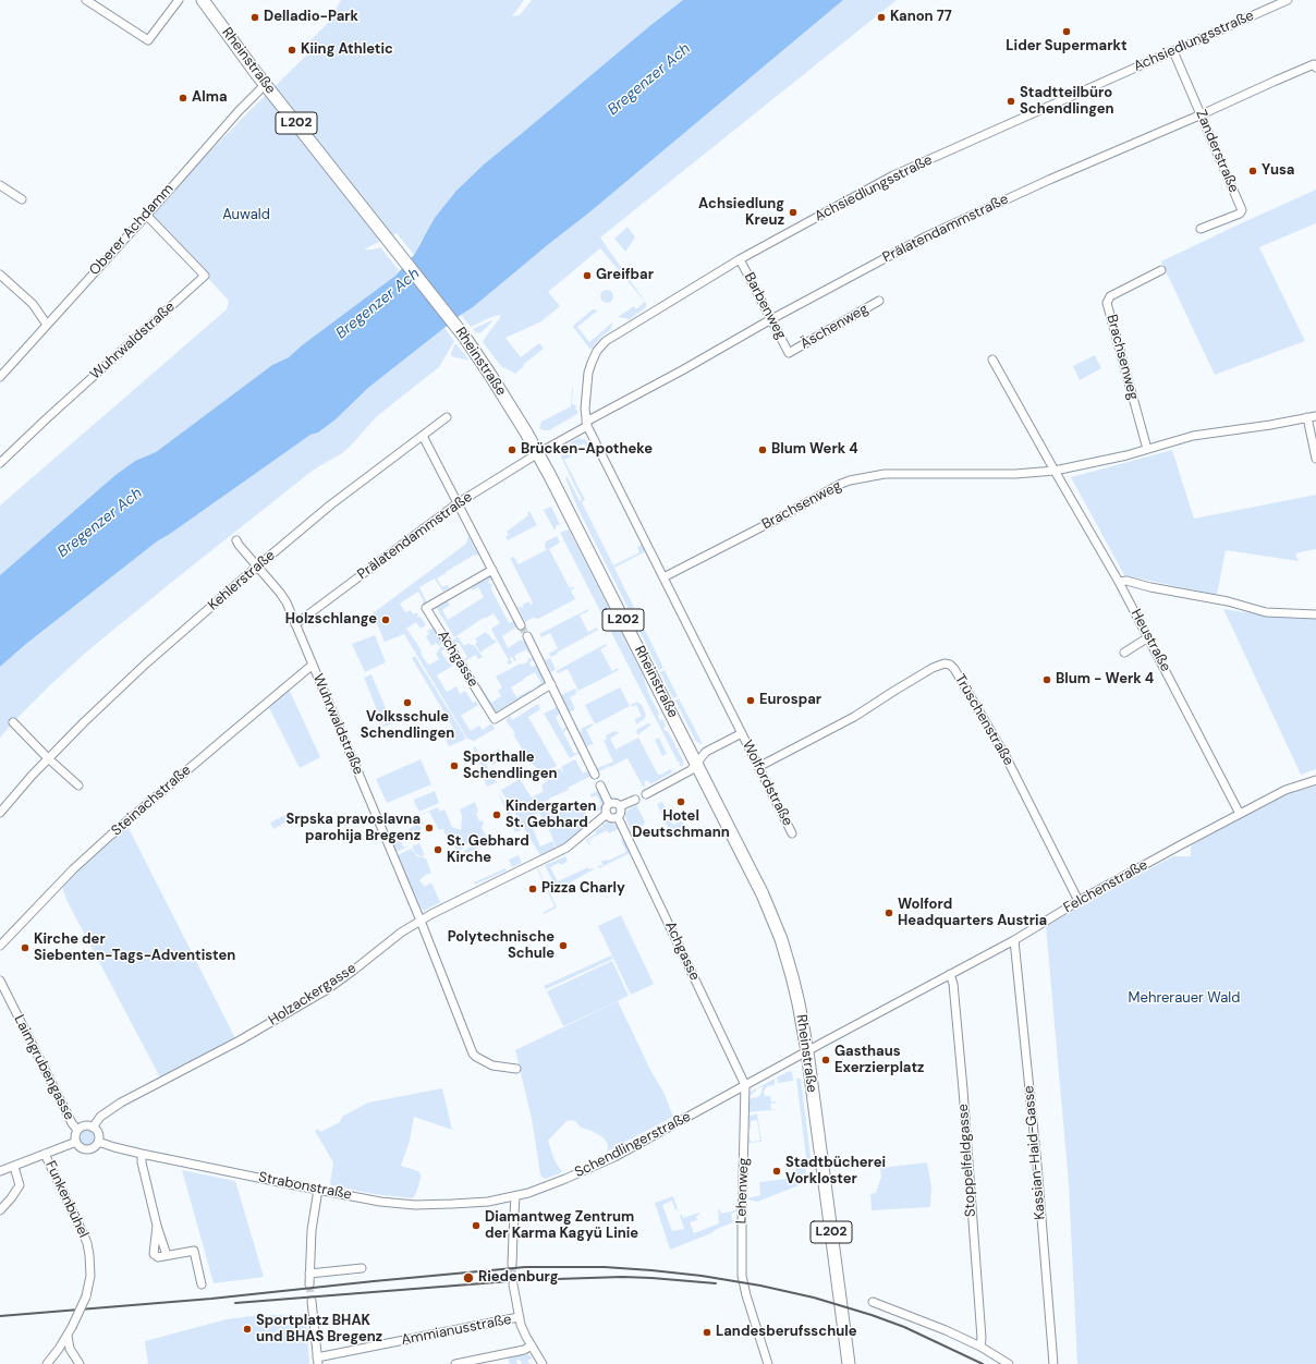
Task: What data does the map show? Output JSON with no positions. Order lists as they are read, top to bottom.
{
  "streets": {
    "main road": ["Rheinstraße", "L202"],
    "street": [
      "Achsiedlungsstraße",
      "Zanderstraße",
      "Prälatendammstraße",
      "Oberer Achdamm",
      "Barbenweg",
      "Äschenweg",
      "Wuhrwaldstraße",
      "Brachsenweg",
      "Kehlerstraße",
      "Heustraße",
      "Achgasse",
      "Trüschenstraße",
      "Wolfordstraße",
      "Steinachstraße",
      "Felchenstraße",
      "Holzackergasse",
      "Laimgrubengasse",
      "Schendlingerstraße",
      "Kassian-Haid-Gasse",
      "Stoppelfeldgasse",
      "Strabonstraße",
      "Lehenweg",
      "Funkenbühel",
      "Ammianusstraße"
    ]
  },
  "crossings": [
    ["Achsiedlungsstraße", "Zanderstraße"],
    ["Achsiedlungsstraße", "Prälatendammstraße"],
    ["Achsiedlungsstraße", "Barbenweg"],
    ["Rheinstraße", "Prälatendammstraße"],
    ["Rheinstraße", "Oberer Achdamm"],
    ["Rheinstraße", "Felchenstraße"],
    ["Rheinstraße", "Schendlingerstraße"],
    ["Zanderstraße", "Prälatendammstraße"],
    ["Prälatendammstraße", "Barbenweg"],
    ["Prälatendammstraße", "Wuhrwaldstraße"],
    ["Oberer Achdamm", "Wuhrwaldstraße"],
    ["Barbenweg", "Äschenweg"],
    ["Wuhrwaldstraße", "Kehlerstraße"],
    ["Wuhrwaldstraße", "Steinachstraße"],
    ["Wuhrwaldstraße", "Holzackergasse"],
    ["Brachsenweg", "Heustraße"],
    ["Heustraße", "Felchenstraße"],
    ["Achgasse", "Holzackergasse"],
    ["Achgasse", "Schendlingerstraße"],
    ["Achgasse", "Lehenweg"],
    ["Trüschenstraße", "Wolfordstraße"],
    ["Trüschenstraße", "Felchenstraße"],
    ["Felchenstraße", "Schendlingerstraße"],
    ["Felchenstraße", "Kassian-Haid-Gasse"],
    ["Felchenstraße", "Stoppelfeldgasse"],
    ["Holzackergasse", "Laimgrubengasse"],
    ["Holzackergasse", "Strabonstraße"],
    ["Laimgrubengasse", "Strabonstraße"],
    ["Schendlingerstraße", "Strabonstraße"],
    ["Schendlingerstraße", "Lehenweg"]
  ],
  "water": ["Bregenzer Ach"],
  "parks": ["Auwald", "Mehrerauer Wald"],
  "places": [
    "Delladio-Park",
    "Kanon 77",
    "Lider Supermarkt",
    "Kiing Athletic",
    "Alma",
    "Stadtteilbüro Schendlingen",
    "Yusa",
    "Achsiedlung Kreuz",
    "Greifbar",
    "Brücken-Apotheke",
    "Blum Werk 4",
    "Holzschlange",
    "Blum - Werk 4",
    "Eurospar",
    "Volksschule Schendlingen",
    "Sporthalle Schendlingen",
    "Hotel Deutschmann",
    "Kindergarten St. Gebhard",
    "Srpska pravoslavna parohija Bregenz",
    "St. Gebhard Kirche",
    "Pizza Charly",
    "Wolford Headquarters Austria",
    "Polytechnische Schule",
    "Kirche der Siebenten-Tags-Adventisten",
    "Gasthaus Exerzierplatz",
    "Stadtbücherei Vorkloster",
    "Diamantweg Zentrum der Karma Kagyü Linie",
    "Riedenburg",
    "Sportplatz BHAK und BHAS Bregenz",
    "Landesberufsschule"
  ]
}
